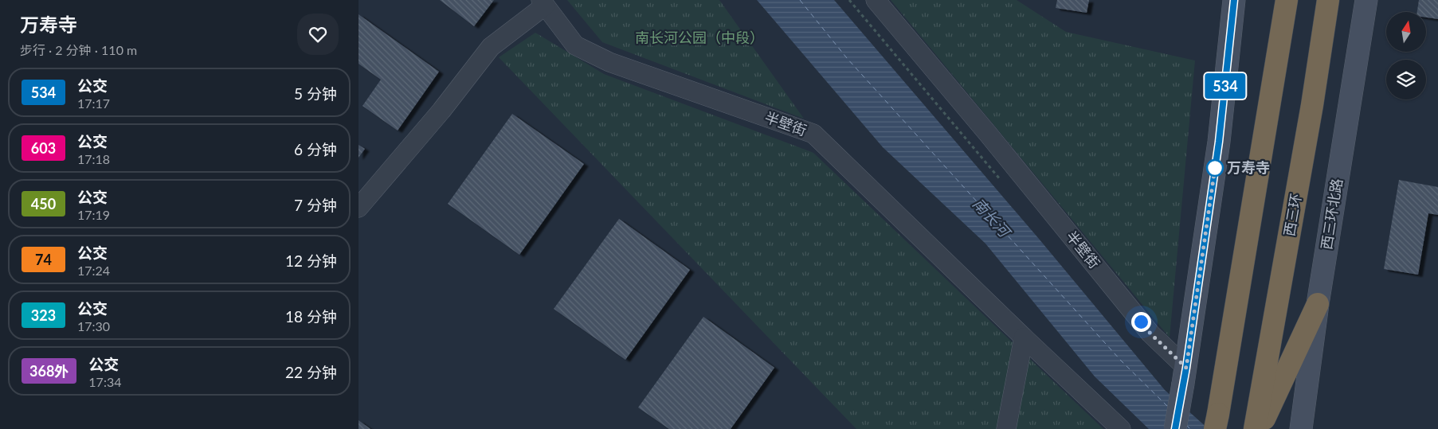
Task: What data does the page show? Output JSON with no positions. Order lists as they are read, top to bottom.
{
  "streets": {
    "highway": ["西三环"],
    "street": ["半壁街", "西三环北路"]
  },
  "water": ["南长河"],
  "parks": ["南长河公园（中段）"],
  "places": ["万寿寺"],
  "lines": ["bus line 534"],
  "north": "top",
  "page": {
    "heading": ["万寿寺", "步行 · 2 分钟 · 110 m"],
    "on_map": "534",
    "list": [
      {
        "mark": "534",
        "name": "公交",
        "note": "17:17",
        "value": "5 分钟"
      },
      {
        "mark": "603",
        "name": "公交",
        "note": "17:18",
        "value": "6 分钟"
      },
      {
        "mark": "450",
        "name": "公交",
        "note": "17:19",
        "value": "7 分钟"
      },
      {
        "mark": "74",
        "name": "公交",
        "note": "17:24",
        "value": "12 分钟"
      },
      {
        "mark": "323",
        "name": "公交",
        "note": "17:30",
        "value": "18 分钟"
      },
      {
        "mark": "368外",
        "name": "公交",
        "note": "17:34",
        "value": "22 分钟"
      }
    ]
  }
}
